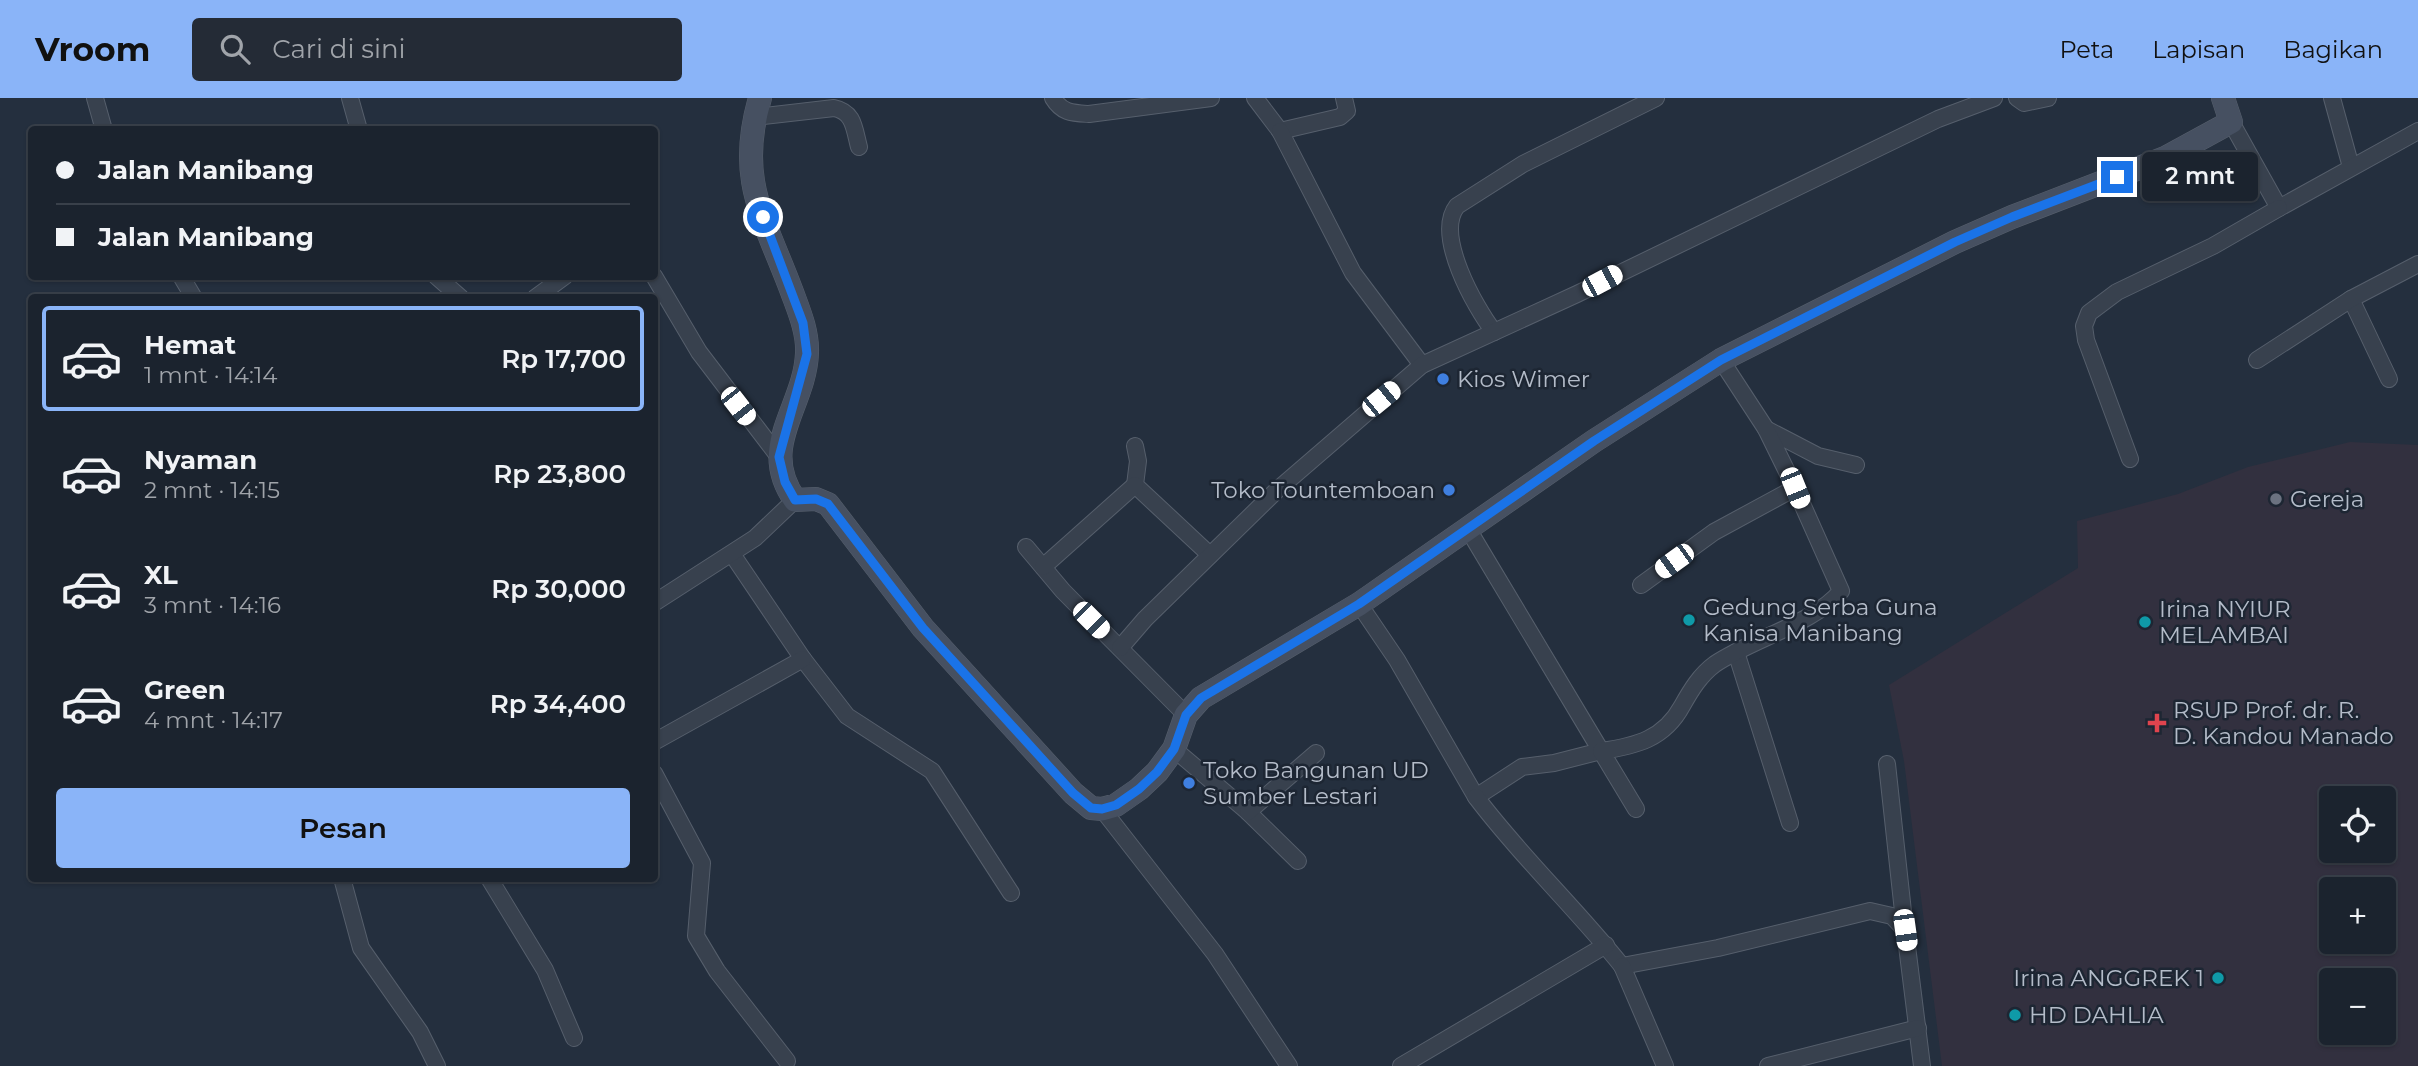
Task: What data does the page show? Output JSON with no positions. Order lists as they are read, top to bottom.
{
  "places": {
    "other": [
      "Kios Wimer",
      "Toko Tountemboan",
      "Gereja",
      "Gedung Serba Guna Kanisa Manibang",
      "Irina NYIUR MELAMBAI",
      "Toko Bangunan UD Sumber Lestari",
      "Irina ANGGREK 1",
      "HD DAHLIA"
    ],
    "health": ["RSUP Prof. dr. R. D. Kandou Manado"]
  },
  "page": {
    "header": "Vroom",
    "search": "Cari di sini",
    "nav": ["Peta", "Lapisan", "Bagikan"],
    "banner": ["Jalan Manibang", "Jalan Manibang"],
    "bubble": "2 mnt",
    "list": [
      {
        "name": "Hemat",
        "note": "1 mnt · 14:14",
        "value": "Rp 17,700"
      },
      {
        "name": "Nyaman",
        "note": "2 mnt · 14:15",
        "value": "Rp 23,800"
      },
      {
        "name": "XL",
        "note": "3 mnt · 14:16",
        "value": "Rp 30,000"
      },
      {
        "name": "Green",
        "note": "4 mnt · 14:17",
        "value": "Rp 34,400"
      }
    ],
    "buttons": "Pesan",
    "map_buttons": ["+", "−"]
  }
}
